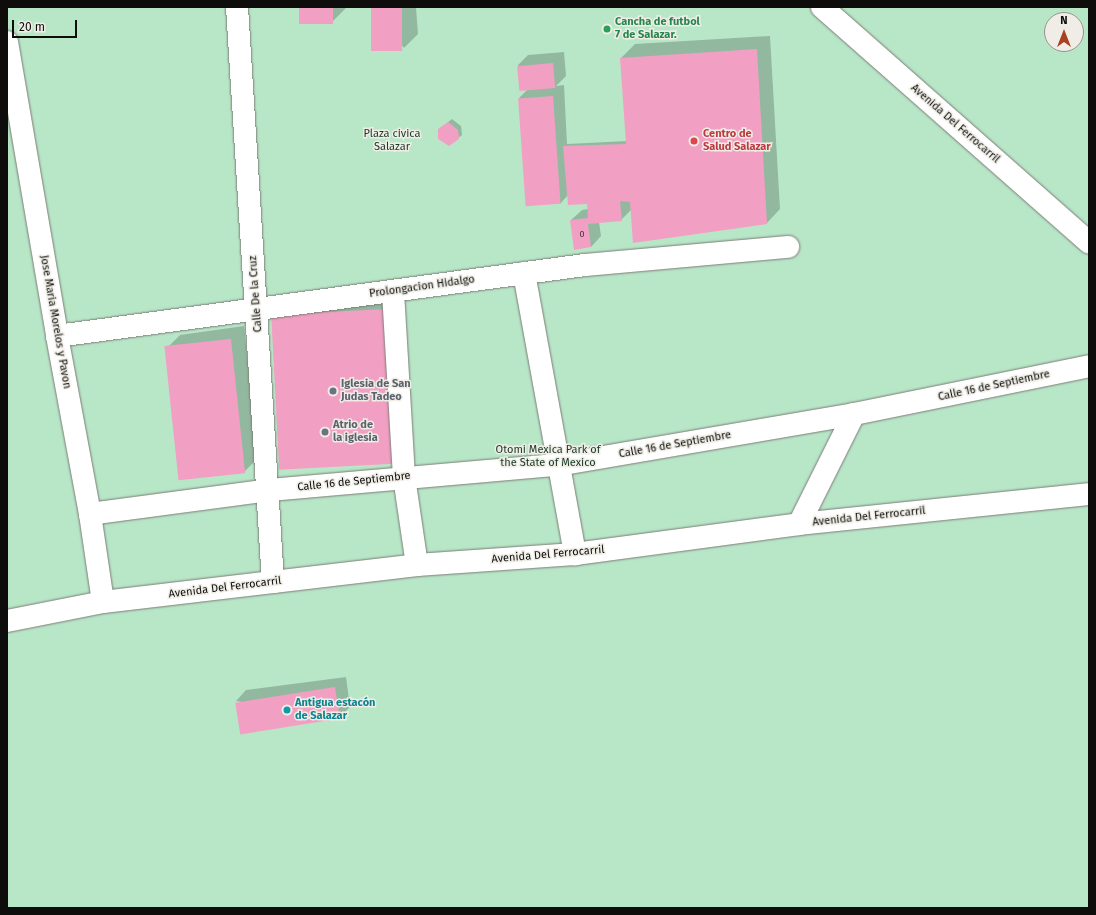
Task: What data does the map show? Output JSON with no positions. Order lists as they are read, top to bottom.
{
  "streets": {
    "street": [
      "Avenida Del Ferrocarril",
      "Prolongacion Hidalgo",
      "Calle De la Cruz",
      "Jose Maria Morelos y Pavon",
      "Calle 16 de Septiembre"
    ]
  },
  "crossings": [
    ["Avenida Del Ferrocarril", "Calle De la Cruz"],
    ["Avenida Del Ferrocarril", "Jose Maria Morelos y Pavon"],
    ["Prolongacion Hidalgo", "Calle De la Cruz"],
    ["Prolongacion Hidalgo", "Jose Maria Morelos y Pavon"],
    ["Calle De la Cruz", "Calle 16 de Septiembre"],
    ["Jose Maria Morelos y Pavon", "Calle 16 de Septiembre"]
  ],
  "parks": ["Plaza civica Salazar", "Otomi Mexica Park of the State of Mexico"],
  "places": [
    "Cancha de futbol 7 de Salazar.",
    "Centro de Salud Salazar",
    "Iglesia de San Judas Tadeo",
    "Atrio de la iglesia",
    "Antigua estacón de Salazar"
  ],
  "house_numbers": ["0"],
  "scale_bar": "20 m",
  "north": "top"
}
